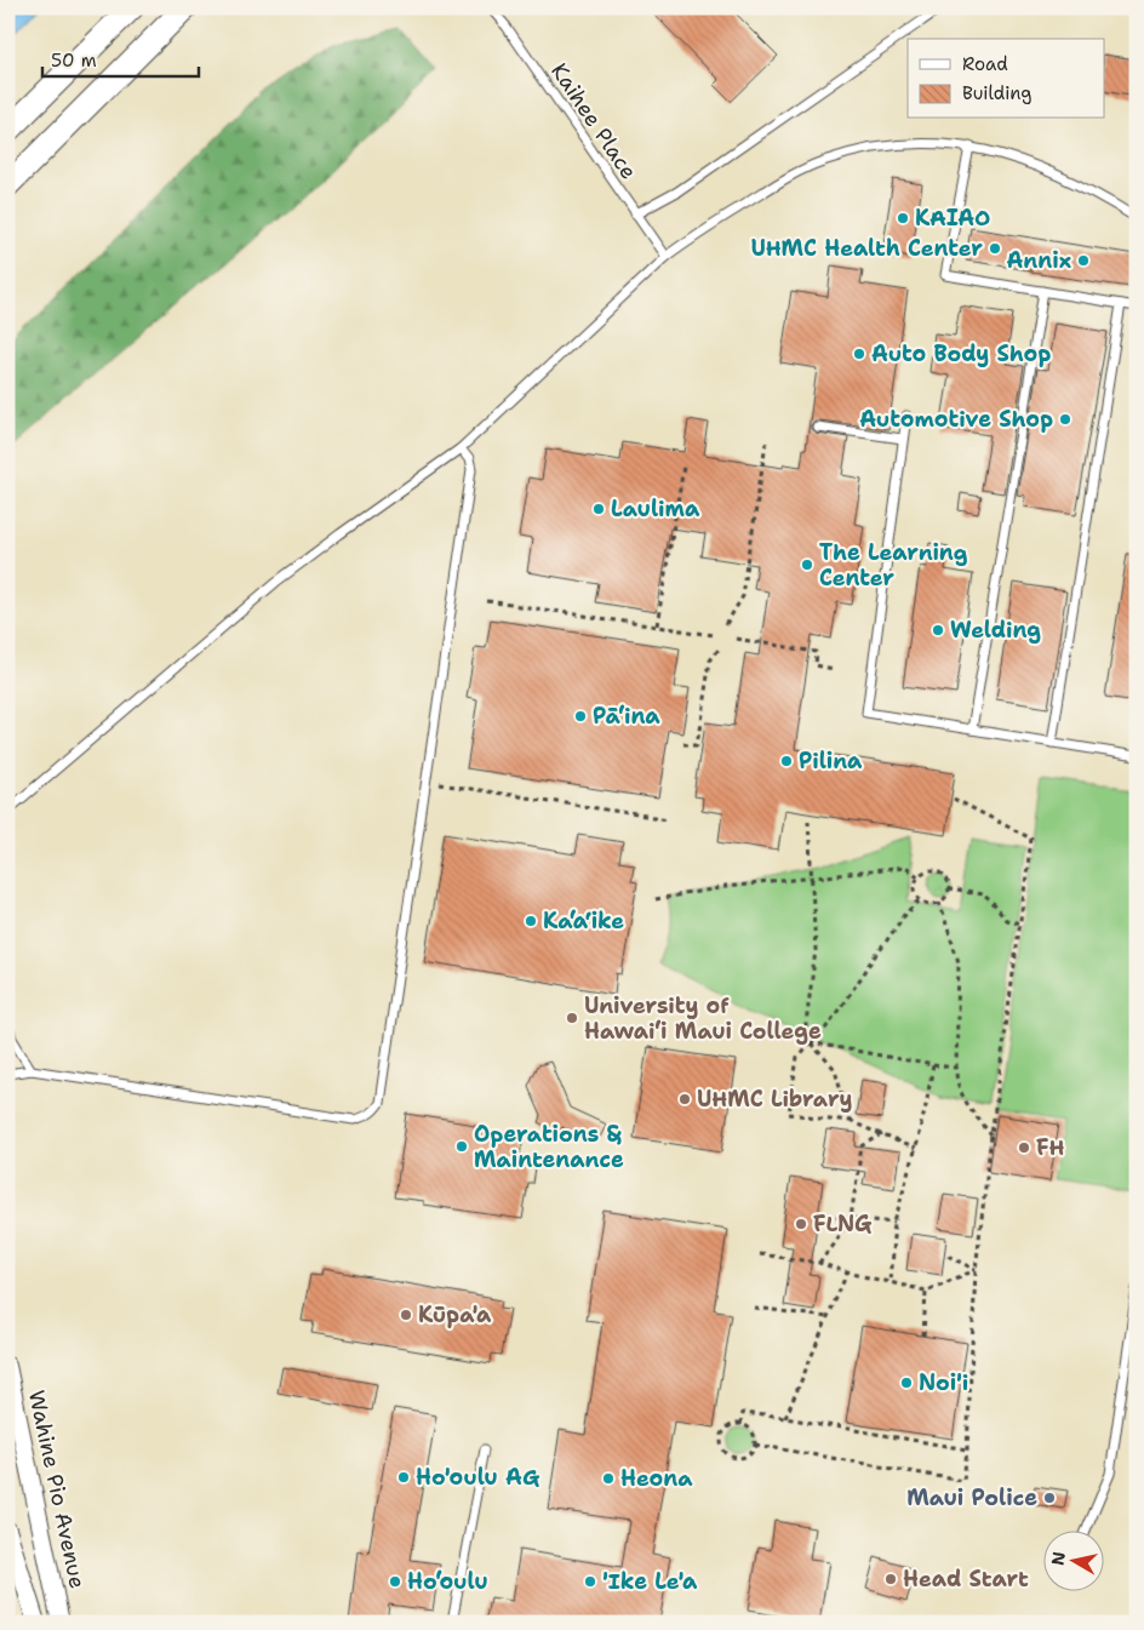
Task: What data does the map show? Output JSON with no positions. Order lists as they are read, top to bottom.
{
  "streets": {
    "street": ["Wahine Pio Avenue"],
    "lane": ["Kaihee Place"]
  },
  "places": [
    "KAIAO",
    "UHMC Health Center",
    "Annix",
    "Auto Body Shop",
    "Automotive Shop",
    "Laulima",
    "The Learning Center",
    "Welding",
    "Pā‘ina",
    "Pilina",
    "Ka‘a‘ike",
    "University of Hawai‘i Maui College",
    "UHMC Library",
    "Operations & Maintenance",
    "FH",
    "FLNG",
    "Kūpa'a",
    "Noi'i",
    "Ho'oulu AG",
    "Heona",
    "Maui Police",
    "Head Start",
    "Ho‘oulu",
    "'Ike Le'a"
  ],
  "legend": ["Road", "Building"],
  "scale_bar": "50 m",
  "north": "left"
}
